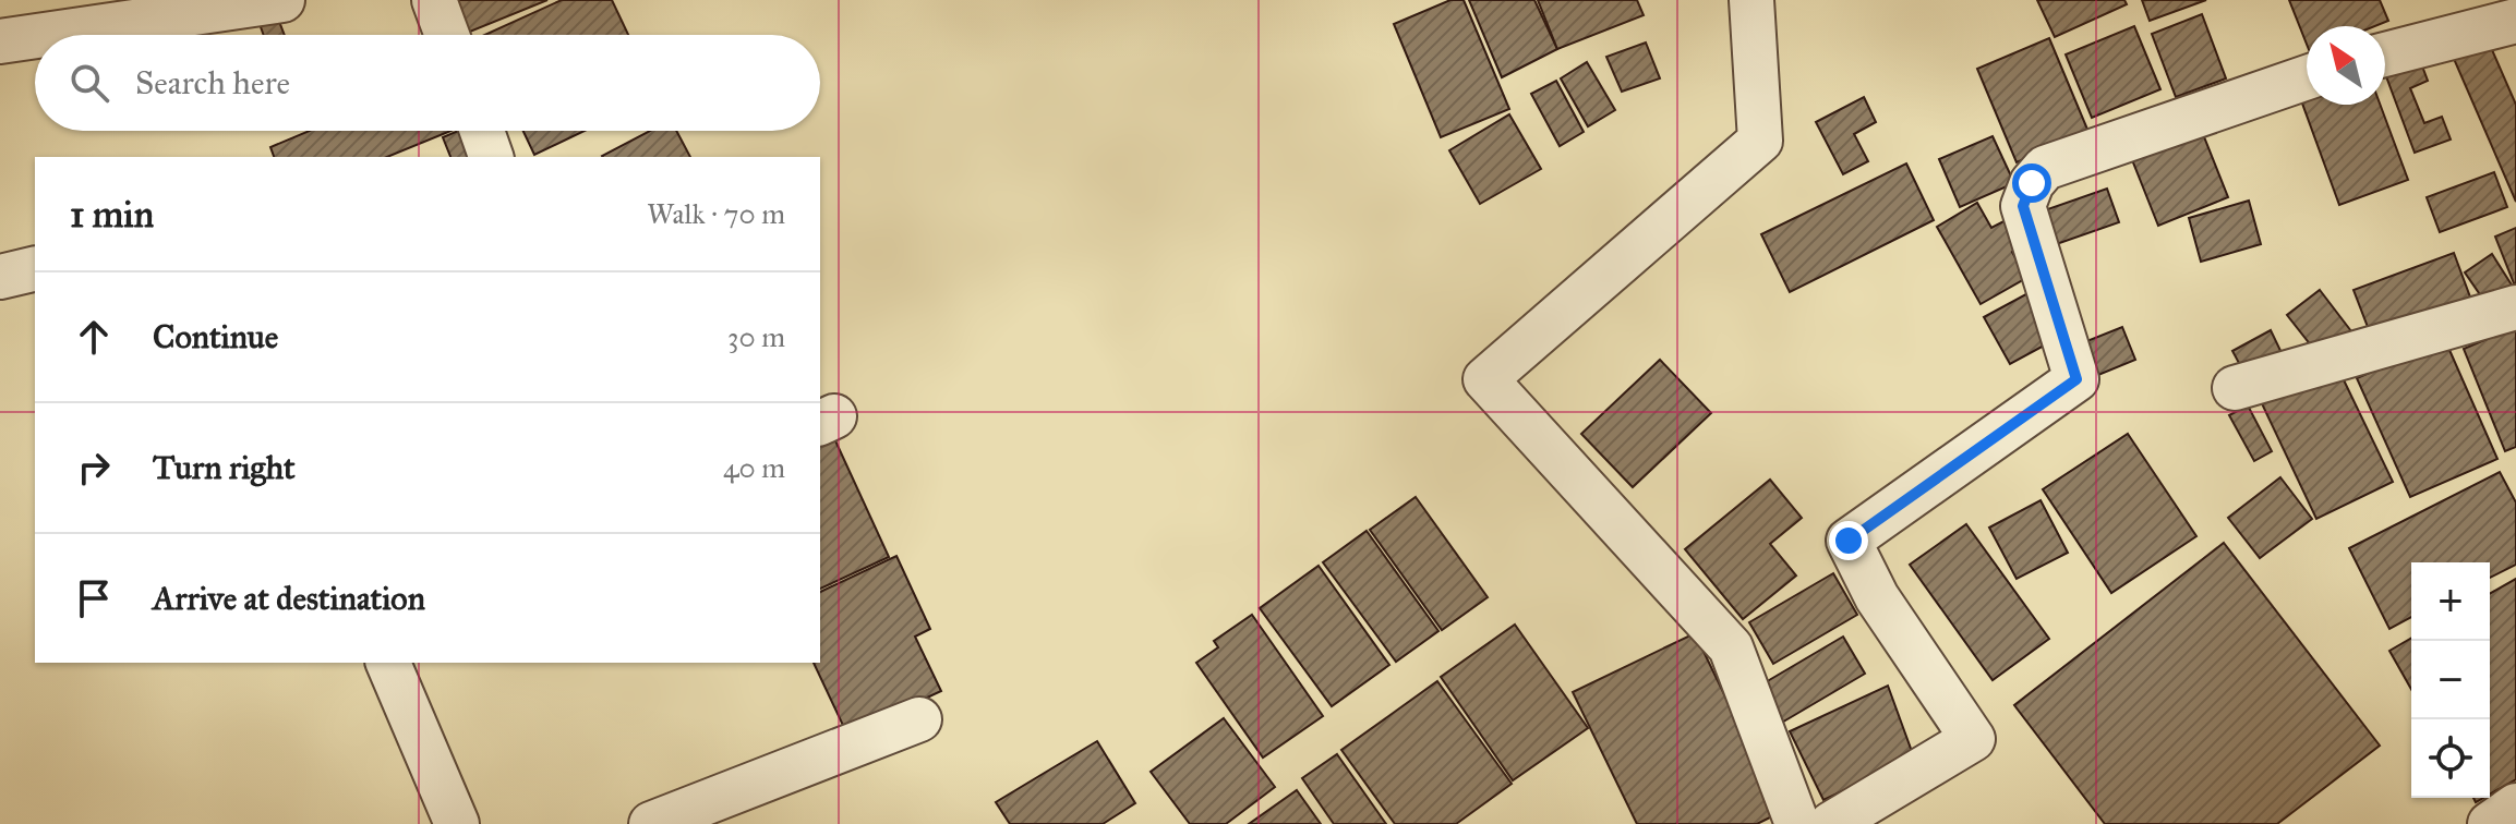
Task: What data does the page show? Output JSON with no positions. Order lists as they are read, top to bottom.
{
  "north": "top left",
  "page": {
    "search": "Search here",
    "heading": ["1 min", "Walk · 70 m"],
    "list": [
      ["Continue", "30 m"],
      ["Turn right", "40 m"],
      "Arrive at destination"
    ],
    "map_buttons": ["+", "−"]
  }
}
